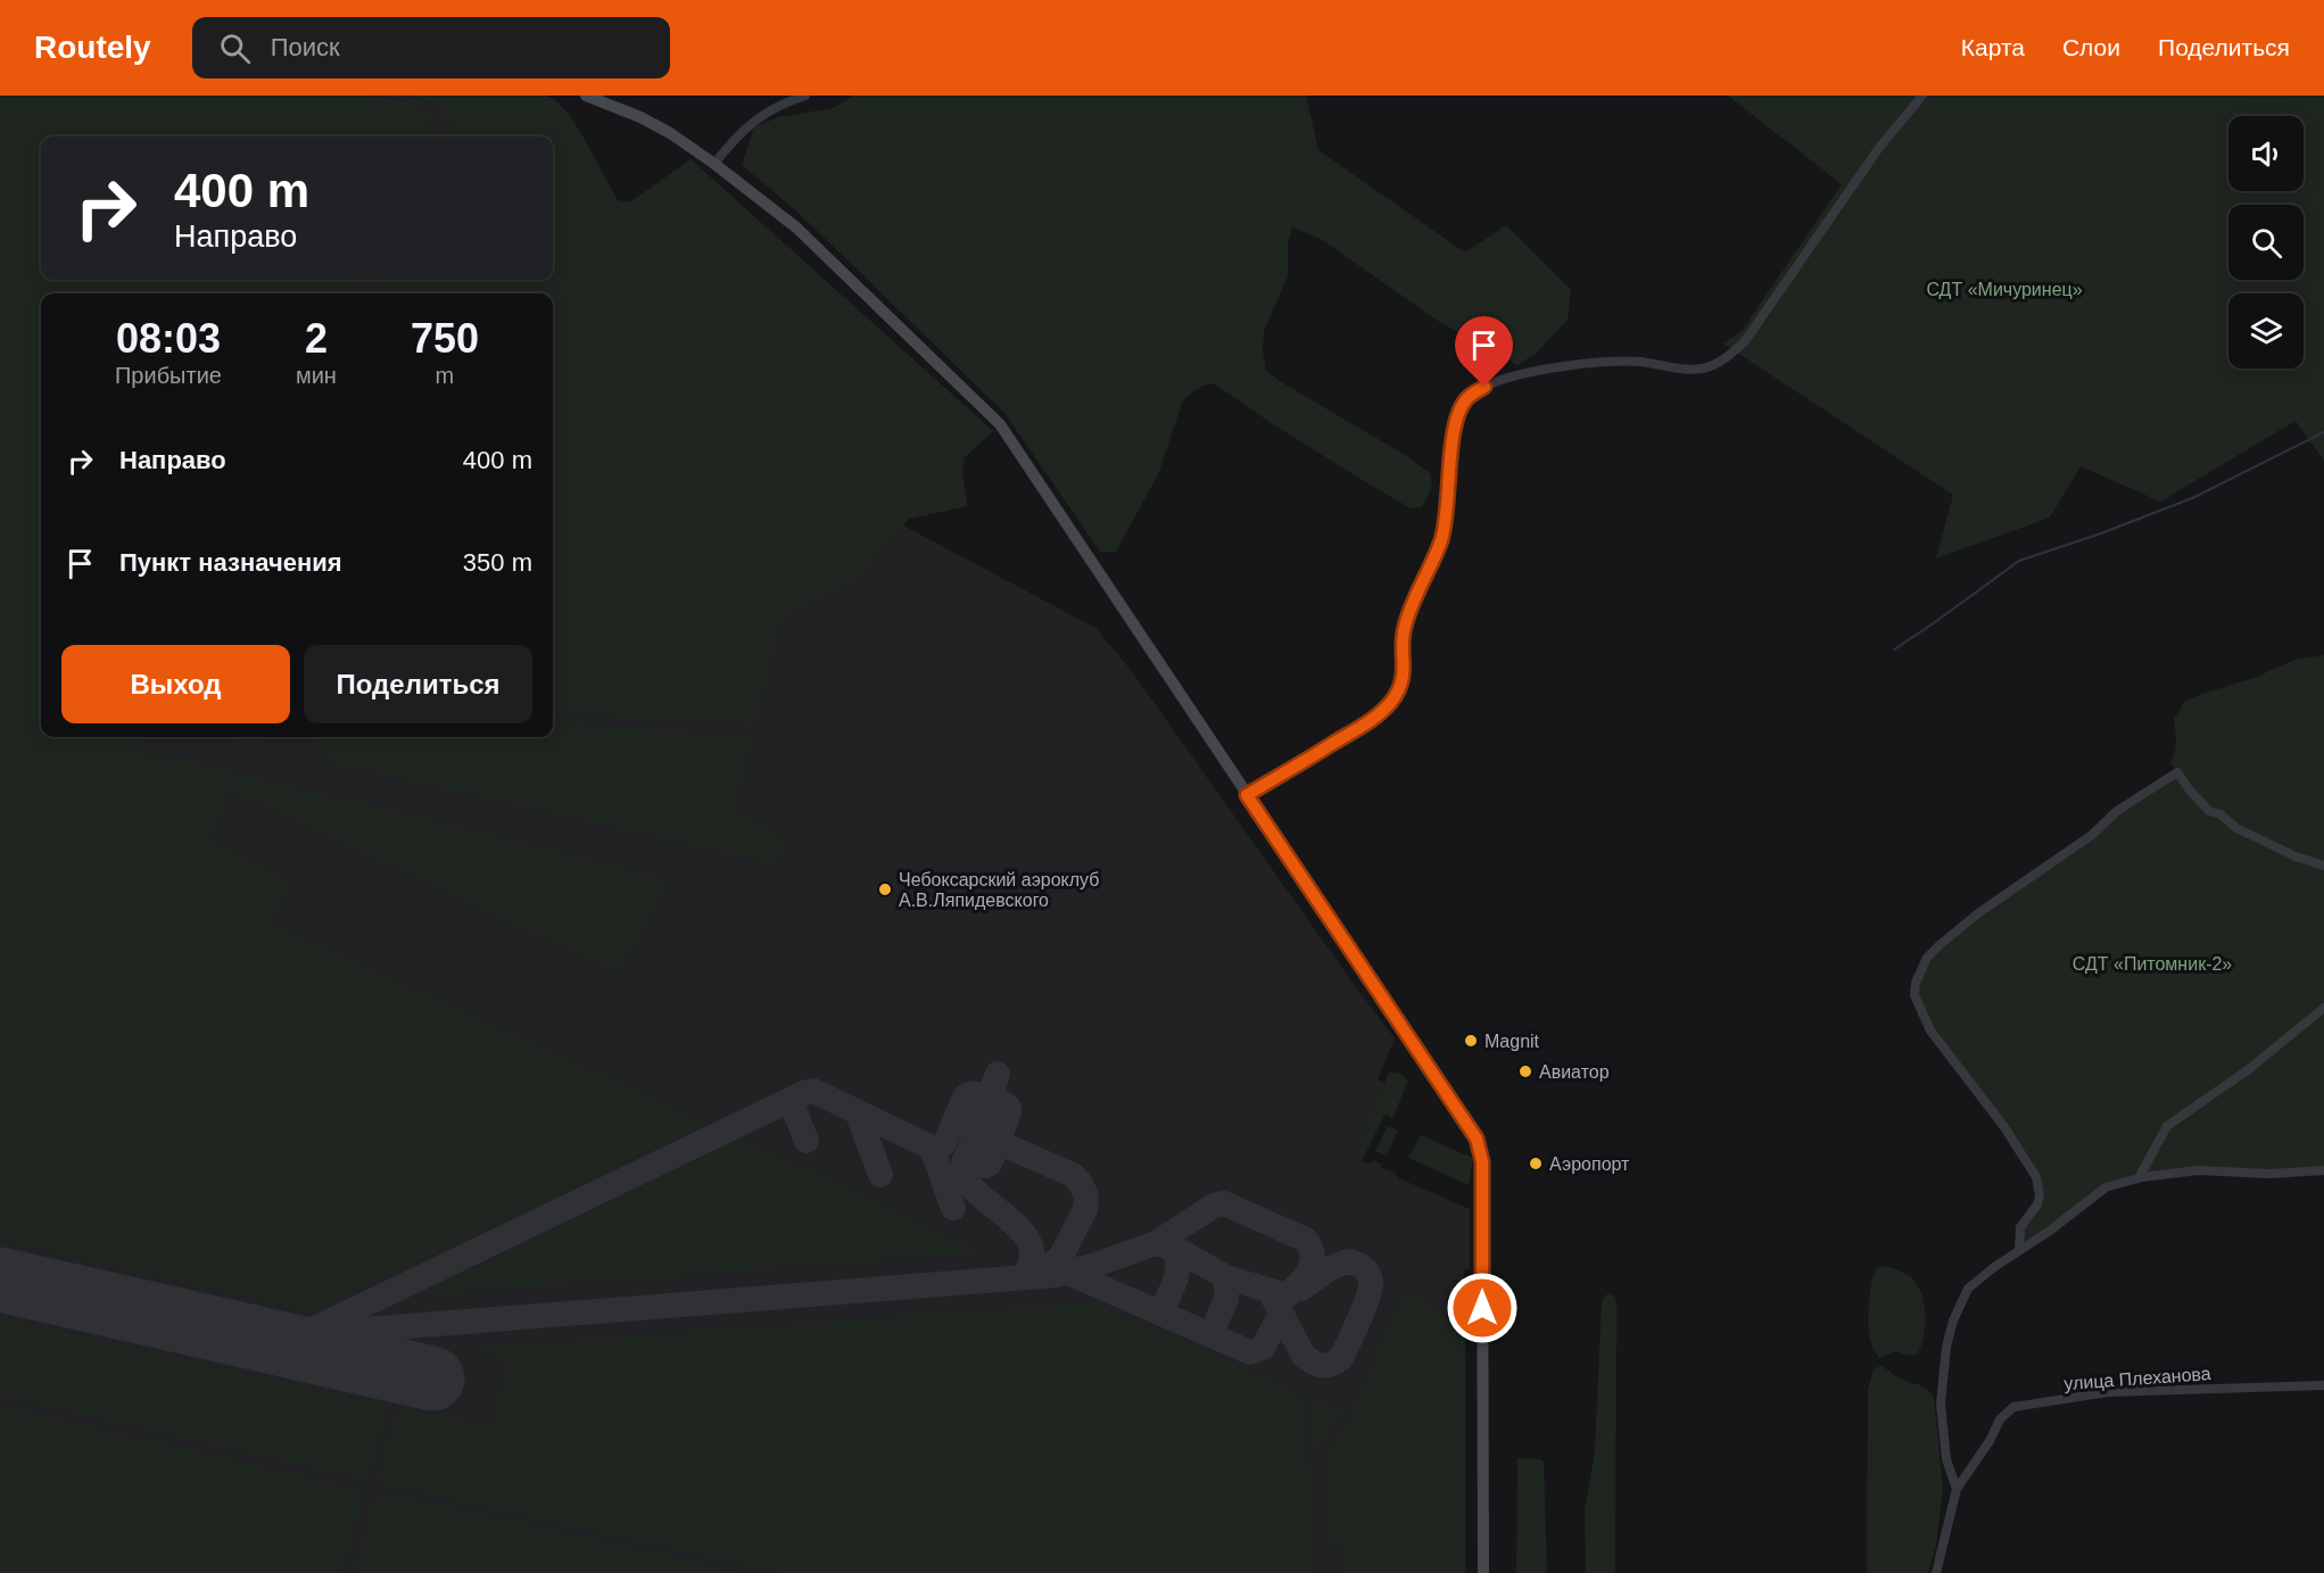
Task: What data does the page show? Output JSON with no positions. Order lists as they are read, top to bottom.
{
  "streets": {
    "street": ["улица Плеханова"]
  },
  "parks": ["СДТ «Мичуринец»", "СДТ «Питомник-2»"],
  "places": [
    "Чебоксарский аэроклуб А.В.Ляпидевского",
    "Magnit",
    "Авиатор",
    "Аэропорт"
  ],
  "page": {
    "header": "Routely",
    "search": "Поиск",
    "nav": ["Карта", "Слои", "Поделиться"],
    "turn": ["400 m", "Направо"],
    "eta": [
      "08:03",
      "Прибытие",
      "2",
      "мин",
      "750",
      "m"
    ],
    "list": [
      {
        "name": "Направо",
        "value": "400 m"
      },
      {
        "name": "Пункт назначения",
        "value": "350 m"
      }
    ],
    "buttons": ["Выход", "Поделиться"]
  }
}
